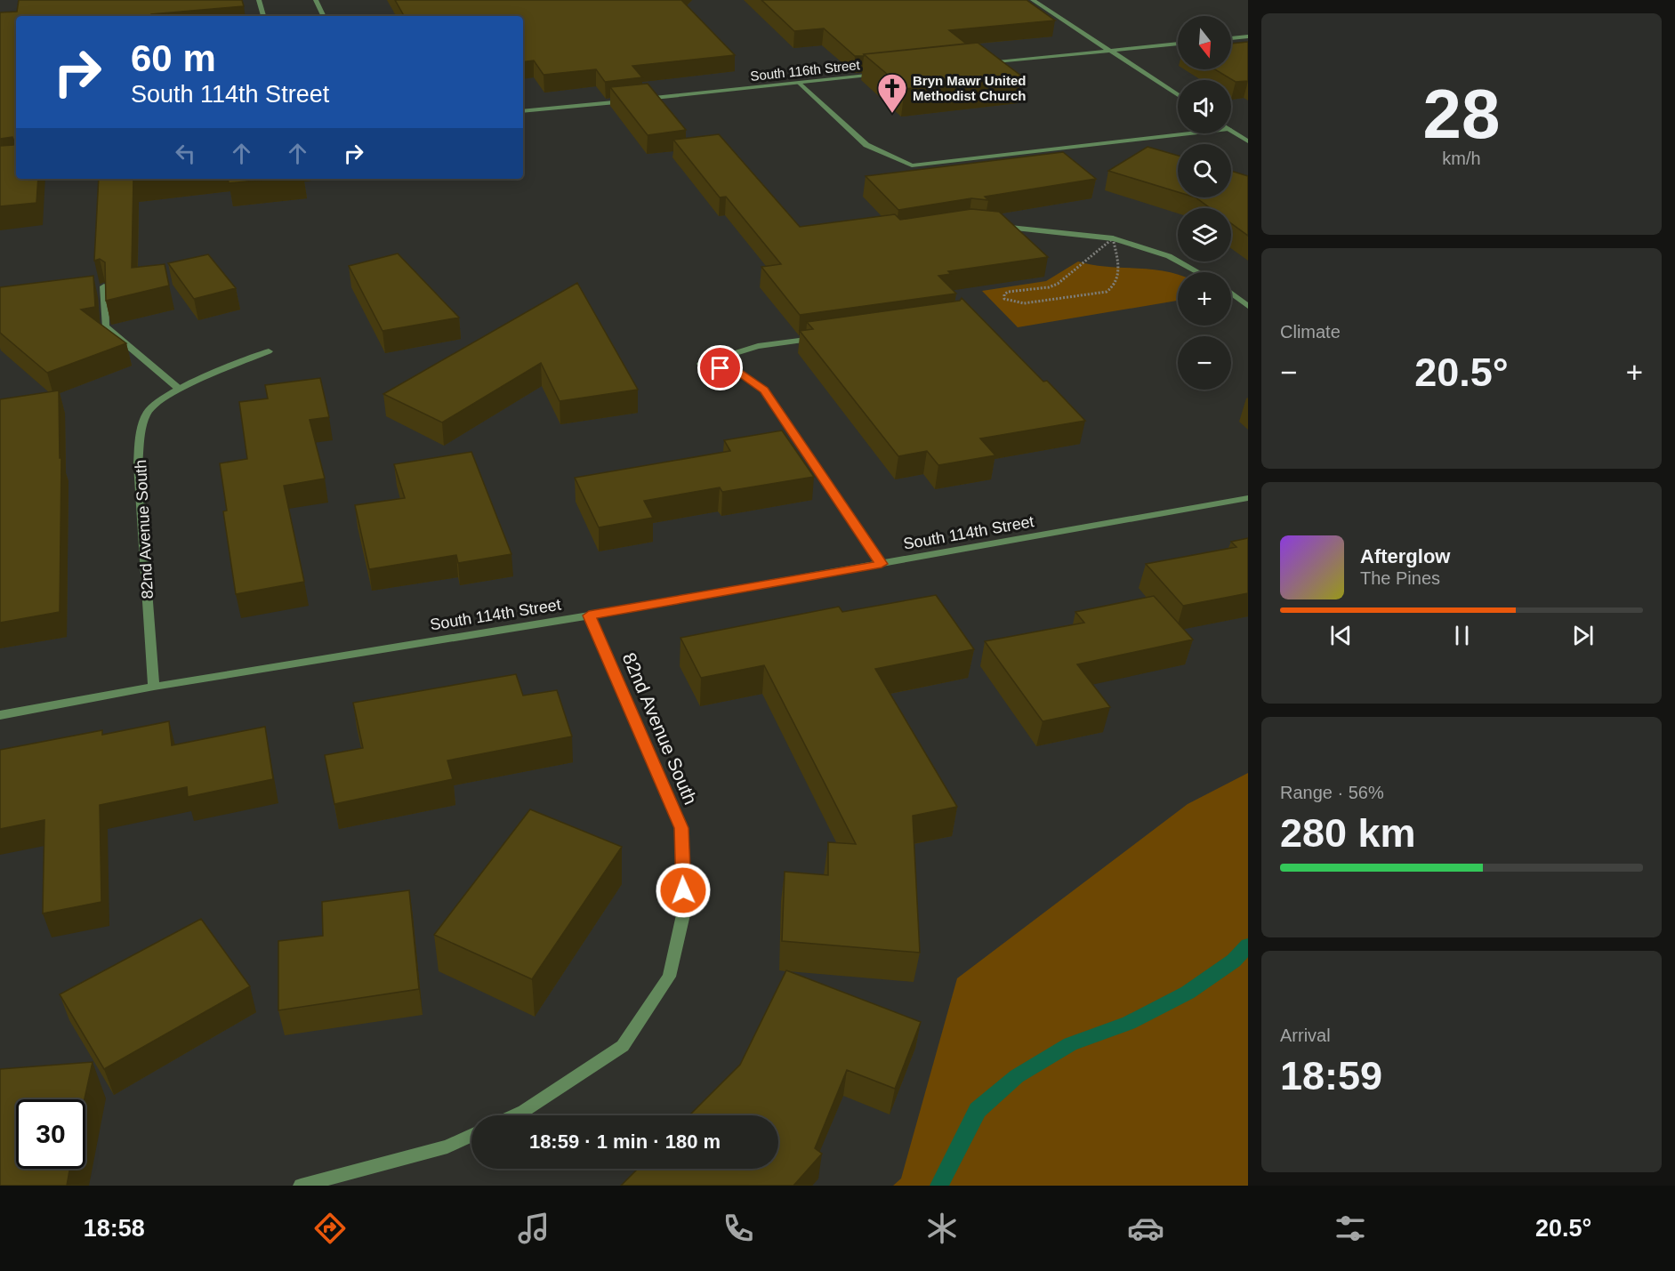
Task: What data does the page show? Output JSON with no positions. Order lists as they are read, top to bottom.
{
  "streets": {
    "street": ["South 116th Street", "82nd Avenue South", "South 114th Street"]
  },
  "crossings": [
    ["82nd Avenue South", "South 114th Street"]
  ],
  "places": {
    "church": ["Bryn Mawr United Methodist Church"]
  },
  "north": "bottom",
  "page": {
    "tile": [
      ["28", "km/h"],
      "Climate",
      ["Range · 56%", "280 km"],
      ["Arrival", "18:59"]
    ],
    "map_buttons": ["+", "−"],
    "turn": ["60 m", "South 114th Street"],
    "heat": ["−", "20.5°", "+"],
    "song": ["Afterglow", "The Pines"],
    "limit": "30",
    "trip": "18:59 · 1 min · 180 m",
    "tabs": ["18:58", "20.5°"]
  }
}
